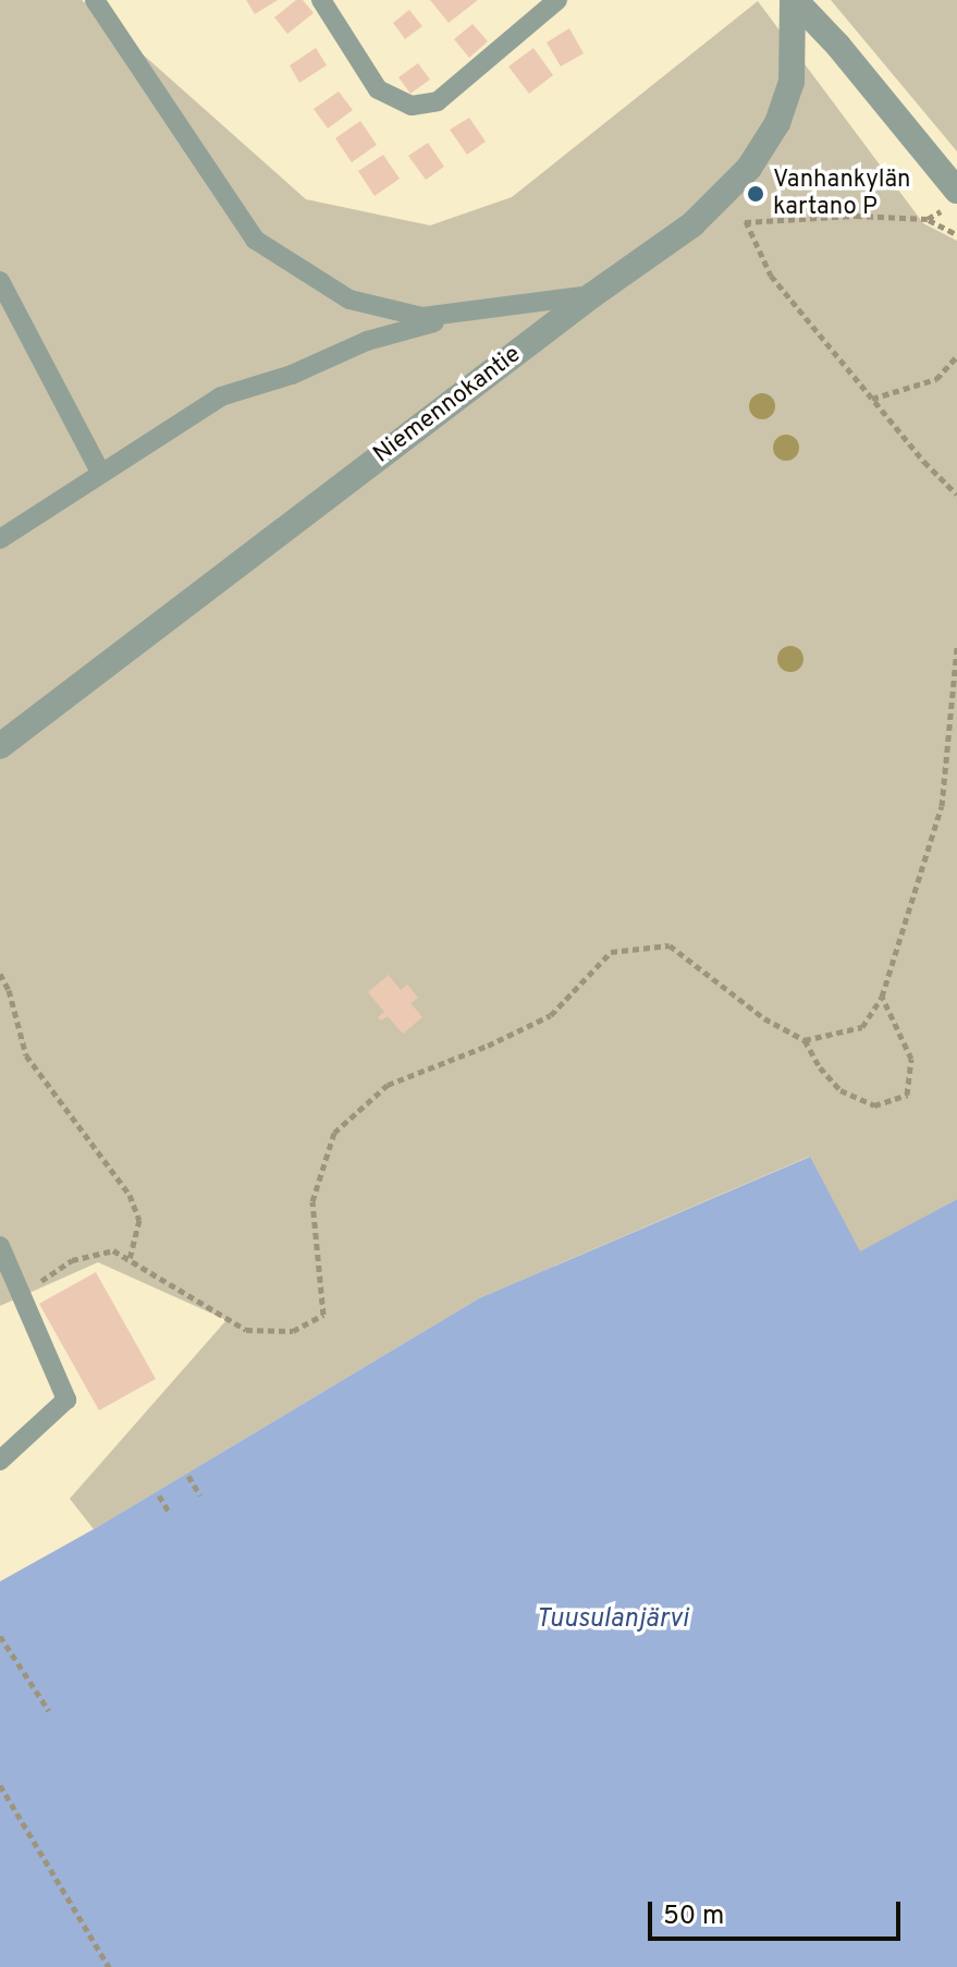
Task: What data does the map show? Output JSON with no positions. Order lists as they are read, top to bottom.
{
  "streets": {
    "street": ["Niemennokantie"]
  },
  "water": ["Tuusulanjärvi"],
  "places": ["Vanhankylän kartano P"],
  "scale_bar": "50 m"
}
